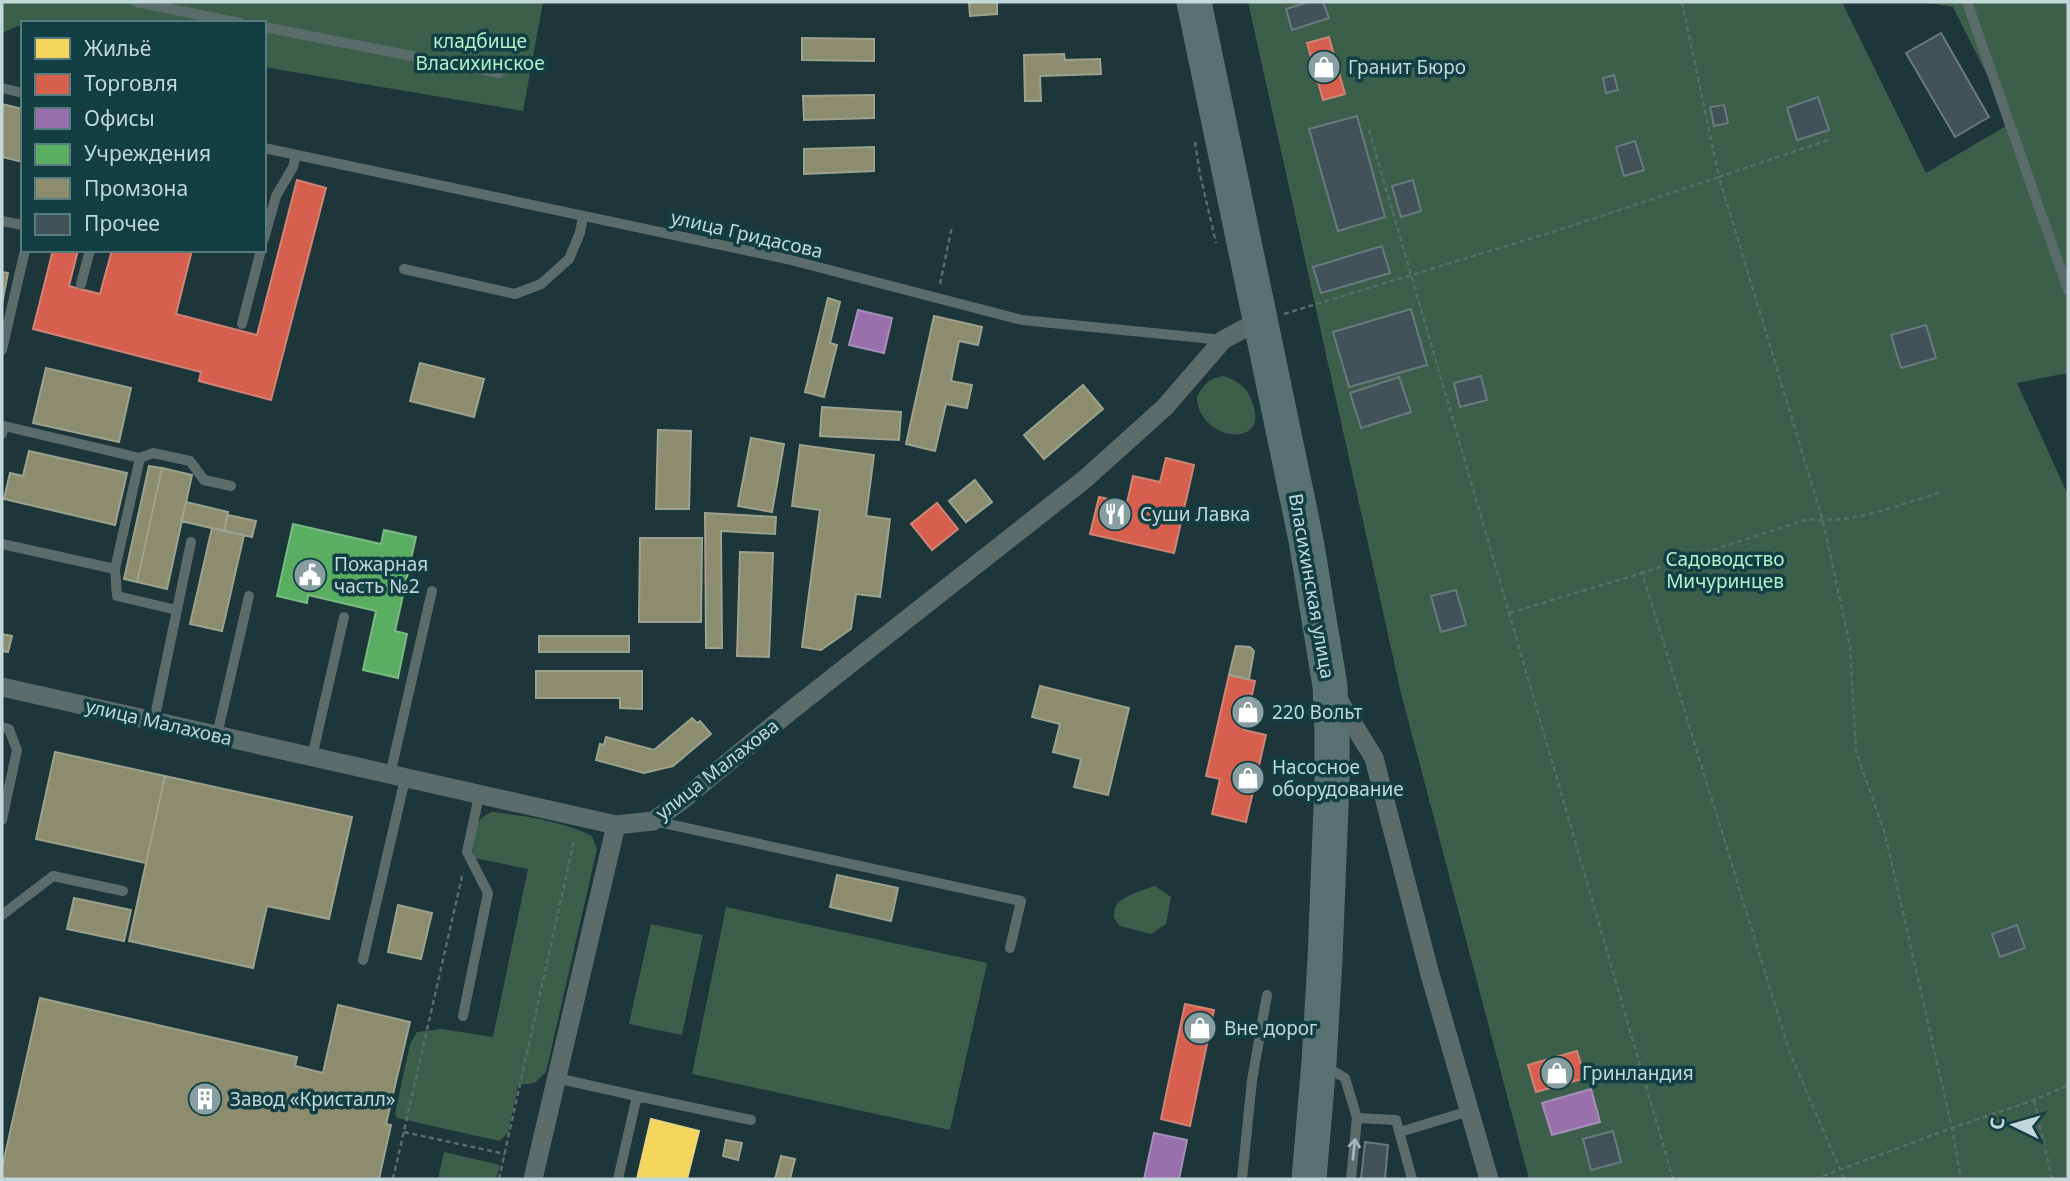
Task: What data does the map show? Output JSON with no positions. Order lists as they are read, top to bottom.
{
  "streets": {
    "highway": ["Власихинская улица"],
    "street": ["улица Малахова"],
    "lane": ["улица Гридасова"]
  },
  "crossings": [
    ["улица Гридасова", "улица Малахова"]
  ],
  "parks": ["кладбище Власихинское", "Садоводство Мичуринцев"],
  "places": {
    "shop": [
      "Гранит Бюро",
      "220 Вольт",
      "Насосное оборудование",
      "Вне дорог",
      "Гринландия"
    ],
    "restaurant": ["Суши Лавка"],
    "public building": ["Пожарная часть №2"],
    "building": ["Завод «Кристалл»"]
  },
  "legend": [
    "Жильё",
    "Торговля",
    "Офисы",
    "Учреждения",
    "Промзона",
    "Прочее"
  ],
  "north": "left"
}
